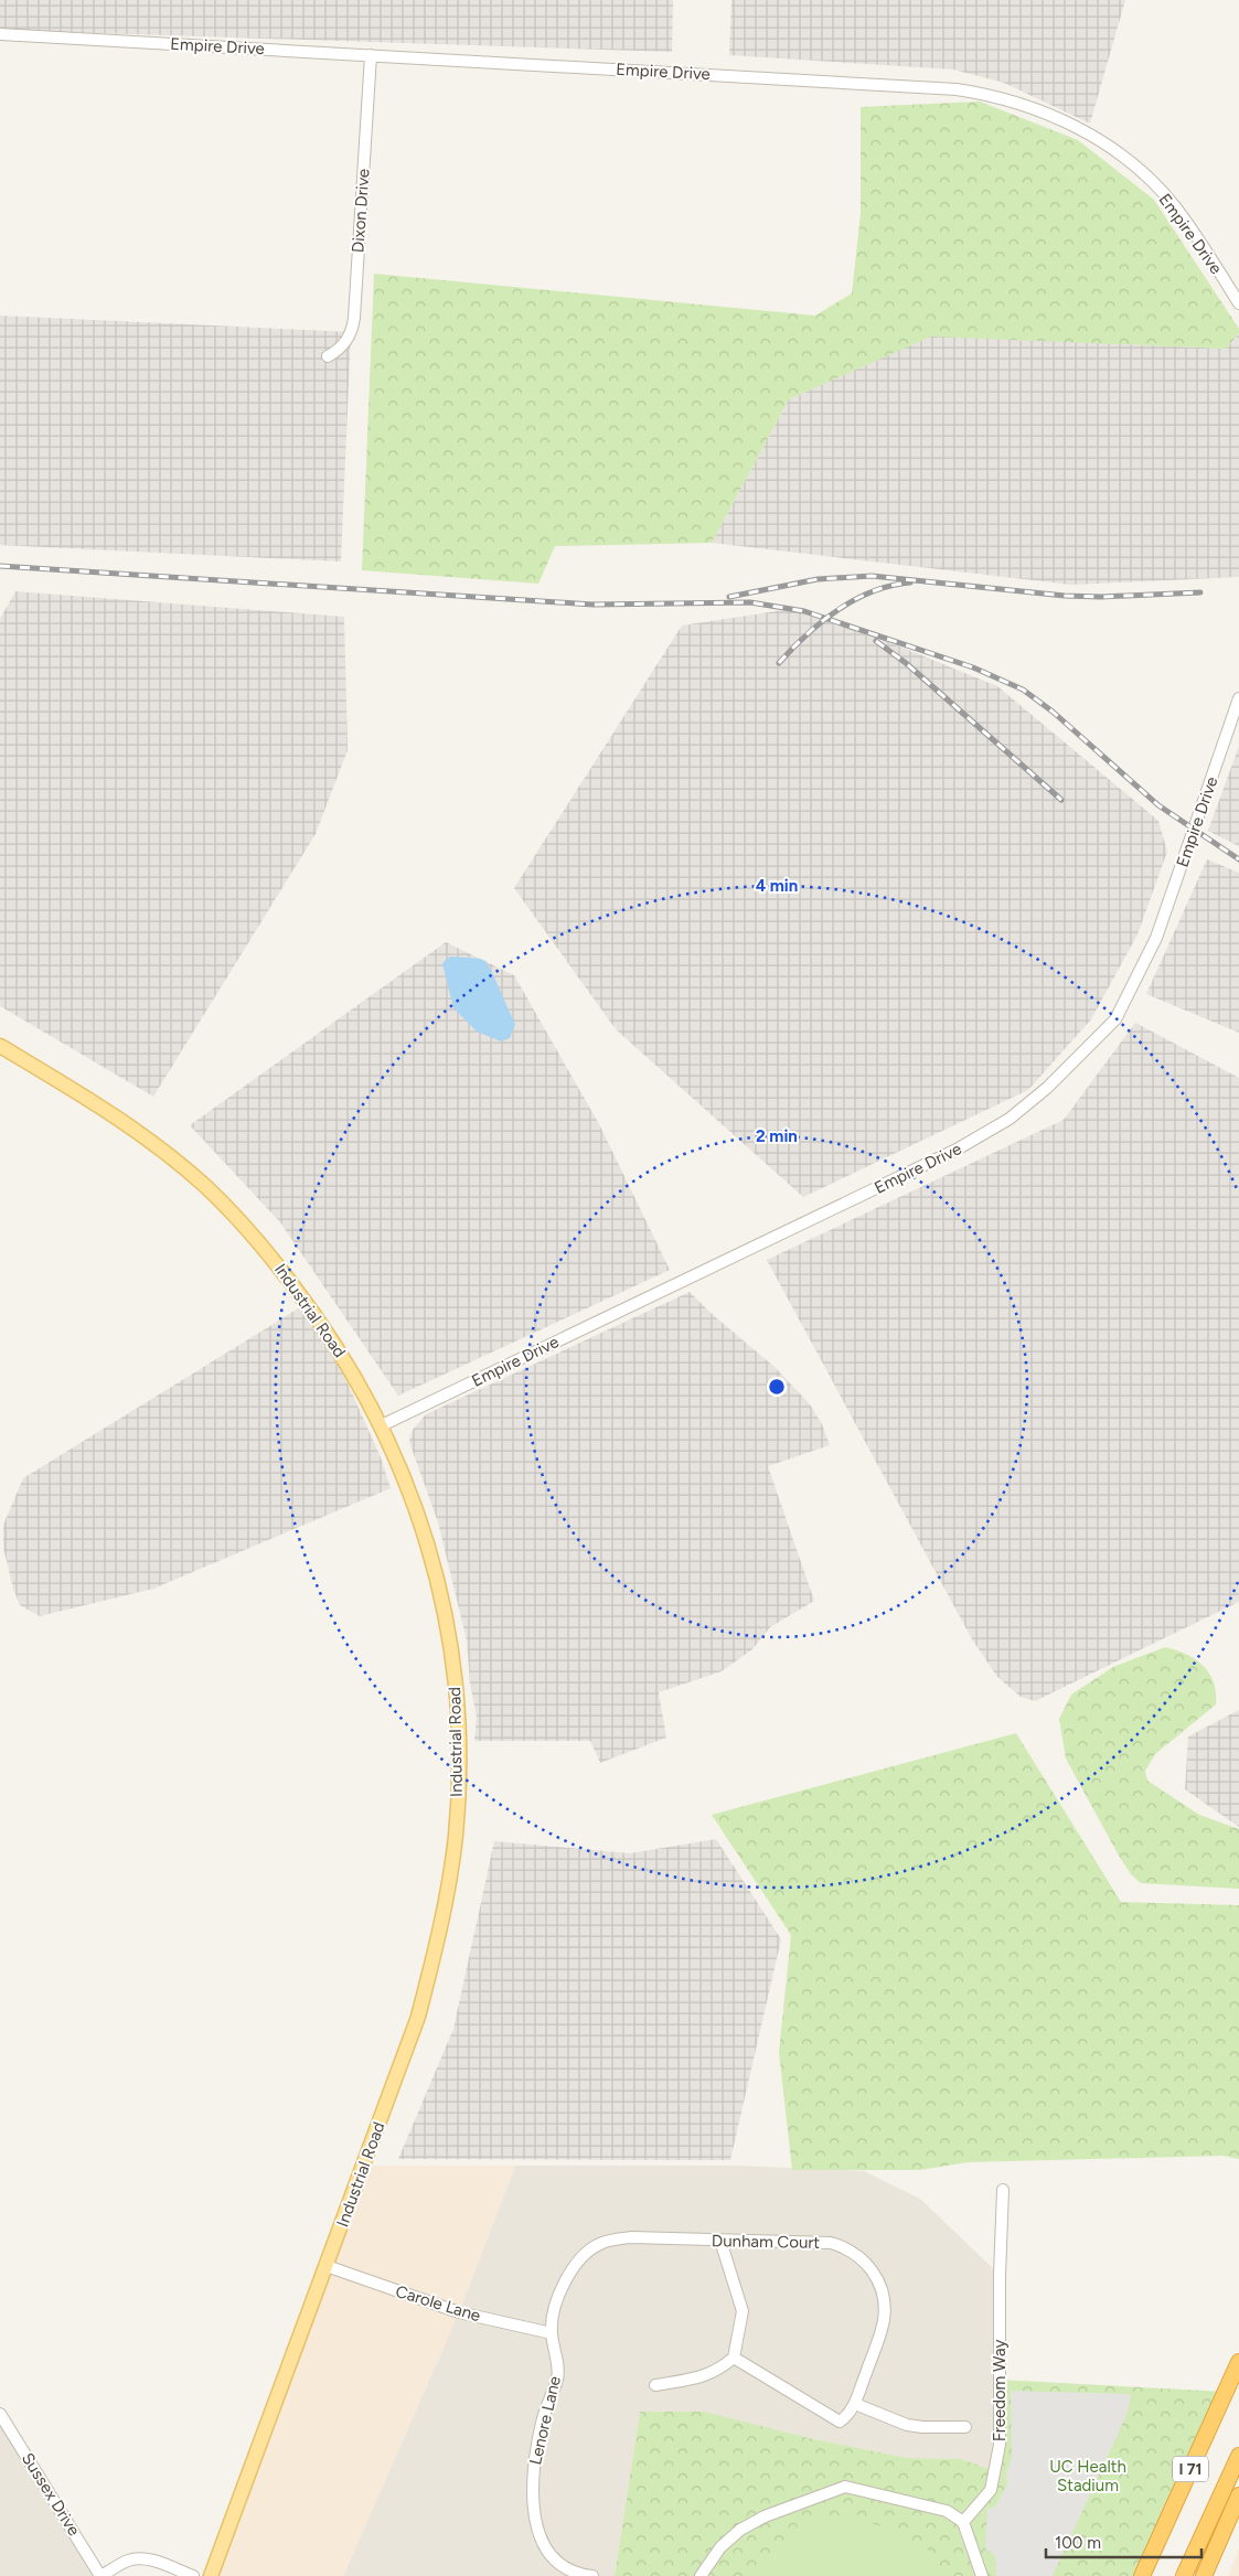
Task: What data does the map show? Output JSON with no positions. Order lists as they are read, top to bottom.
{
  "streets": {
    "highway": ["I 71"],
    "main road": ["Industrial Road"],
    "street": [
      "Empire Drive",
      "Dixon Drive",
      "Dunham Court",
      "Carole Lane",
      "Freedom Way",
      "Lenore Lane",
      "Sussex Drive"
    ]
  },
  "crossings": [
    ["Empire Drive", "Dixon Drive"],
    ["Empire Drive", "Industrial Road"],
    ["Industrial Road", "Carole Lane"],
    ["Dunham Court", "Carole Lane"],
    ["Dunham Court", "Lenore Lane"],
    ["Carole Lane", "Lenore Lane"]
  ],
  "parks": ["UC Health Stadium"],
  "scale_bar": "100 m",
  "rings": ["4 min", "2 min"]
}
